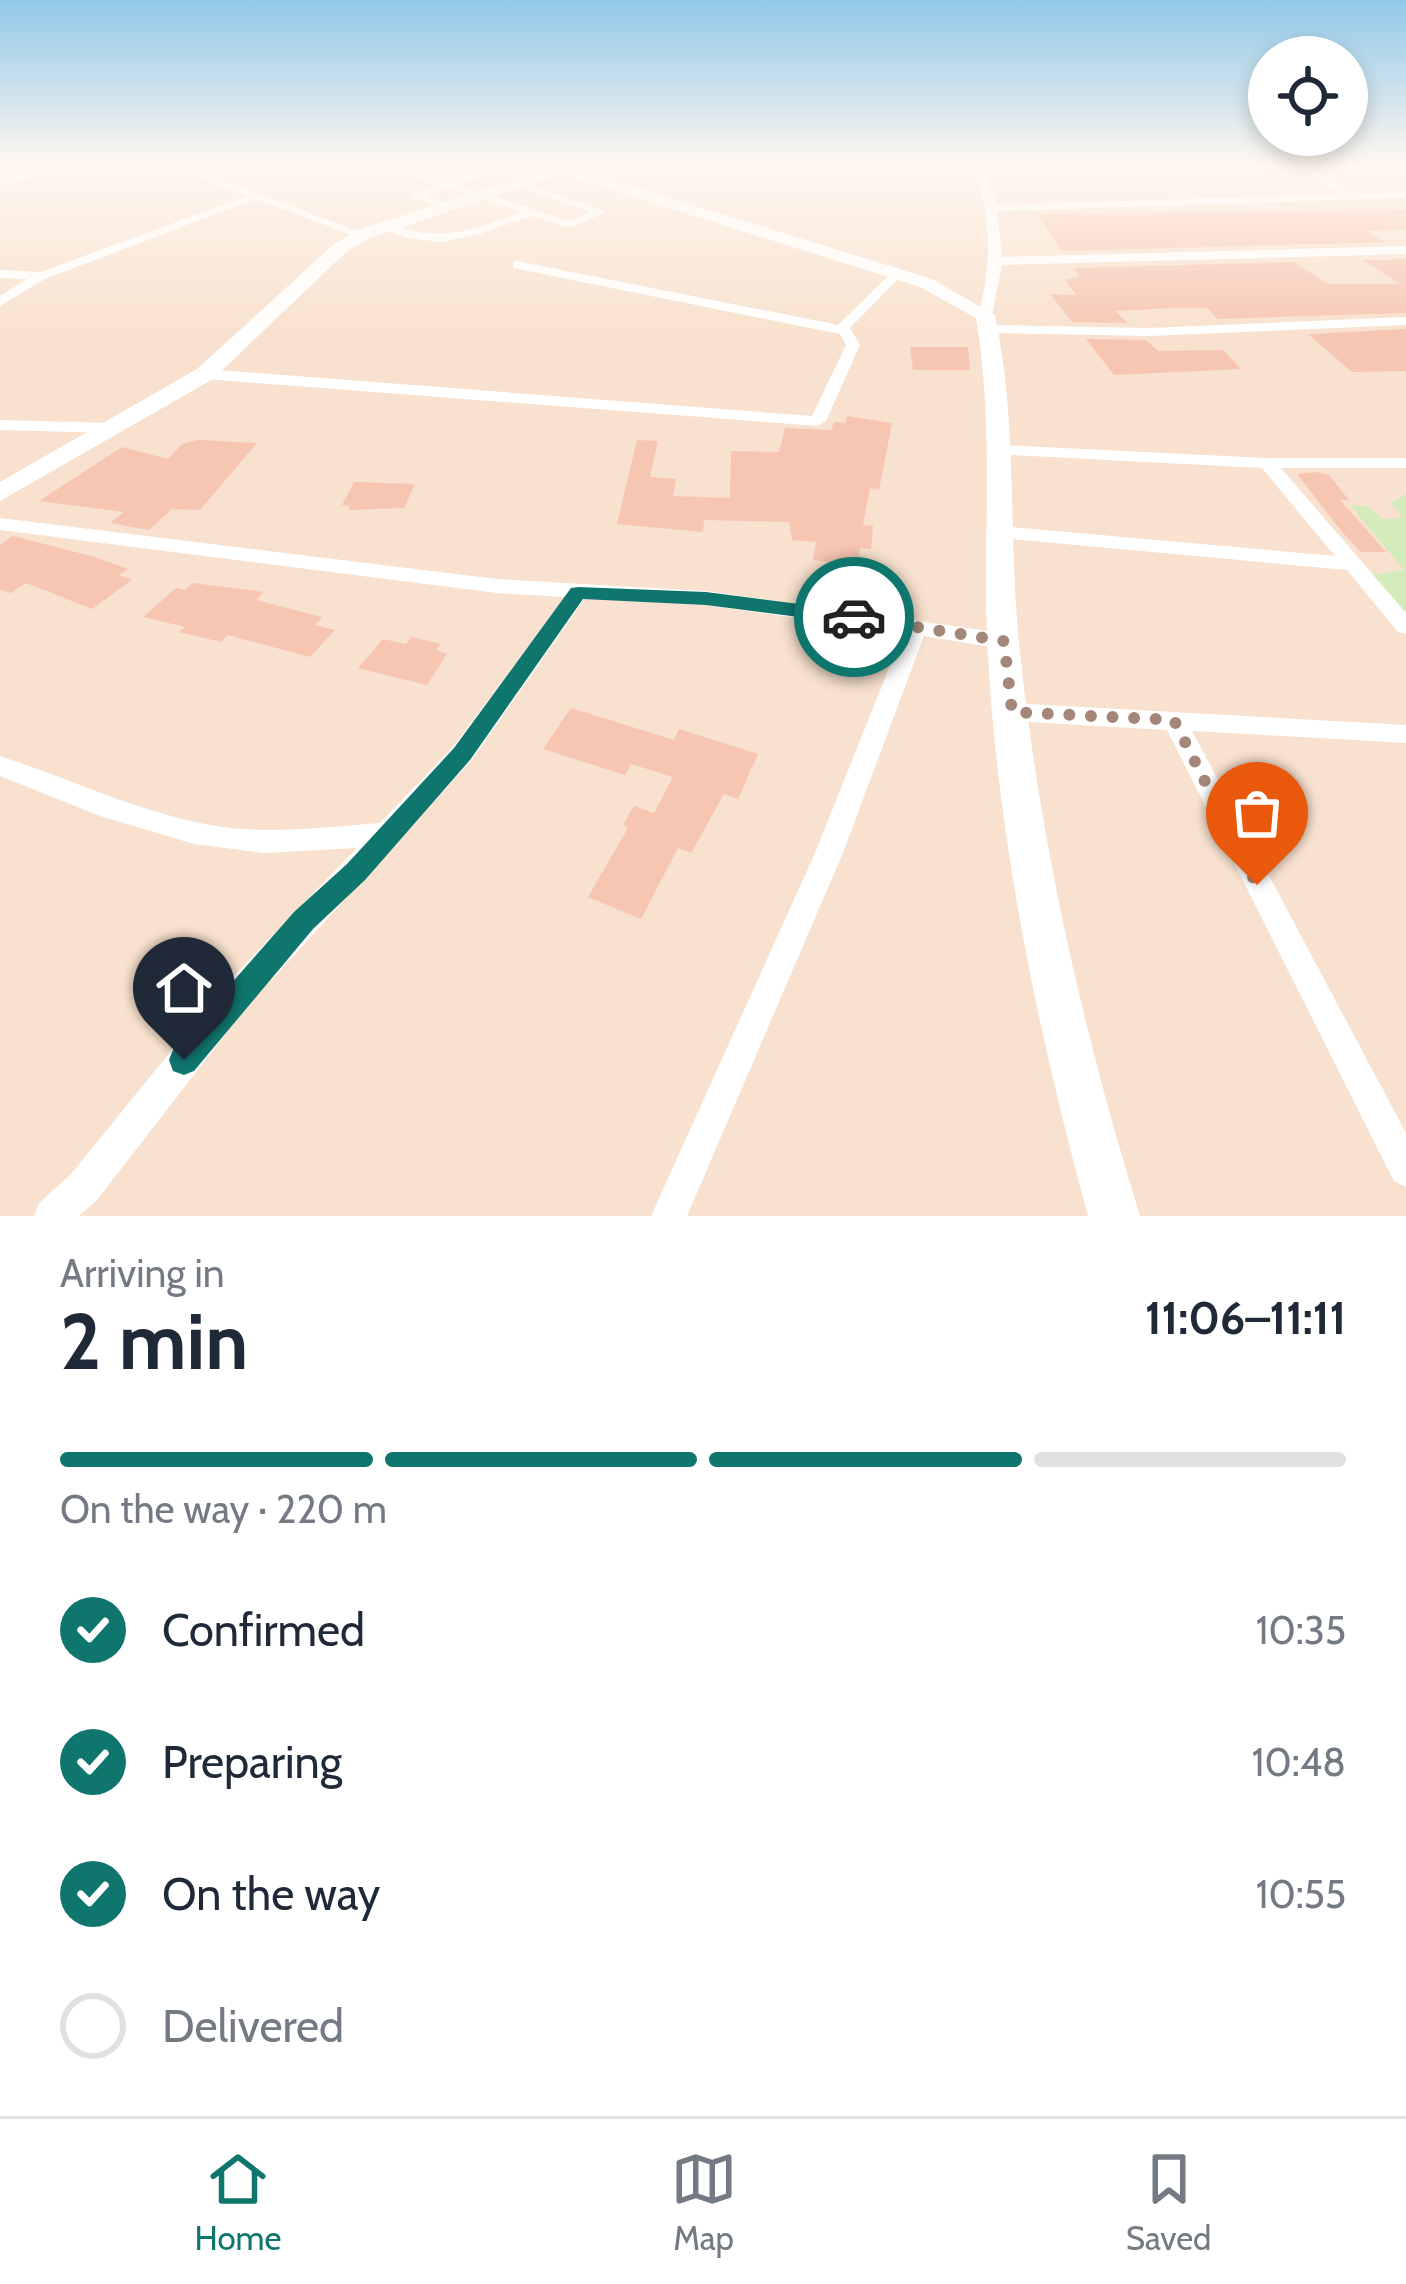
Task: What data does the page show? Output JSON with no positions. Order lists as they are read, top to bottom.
{
  "page": {
    "heading": ["2 min", "Arriving in", "11:06–11:11"],
    "bar": "On the way · 220 m",
    "list": [
      ["Confirmed", "10:35"],
      ["Preparing", "10:48"],
      ["On the way", "10:55"],
      "Delivered"
    ],
    "tabs": ["Home", "Map", "Saved"]
  }
}
